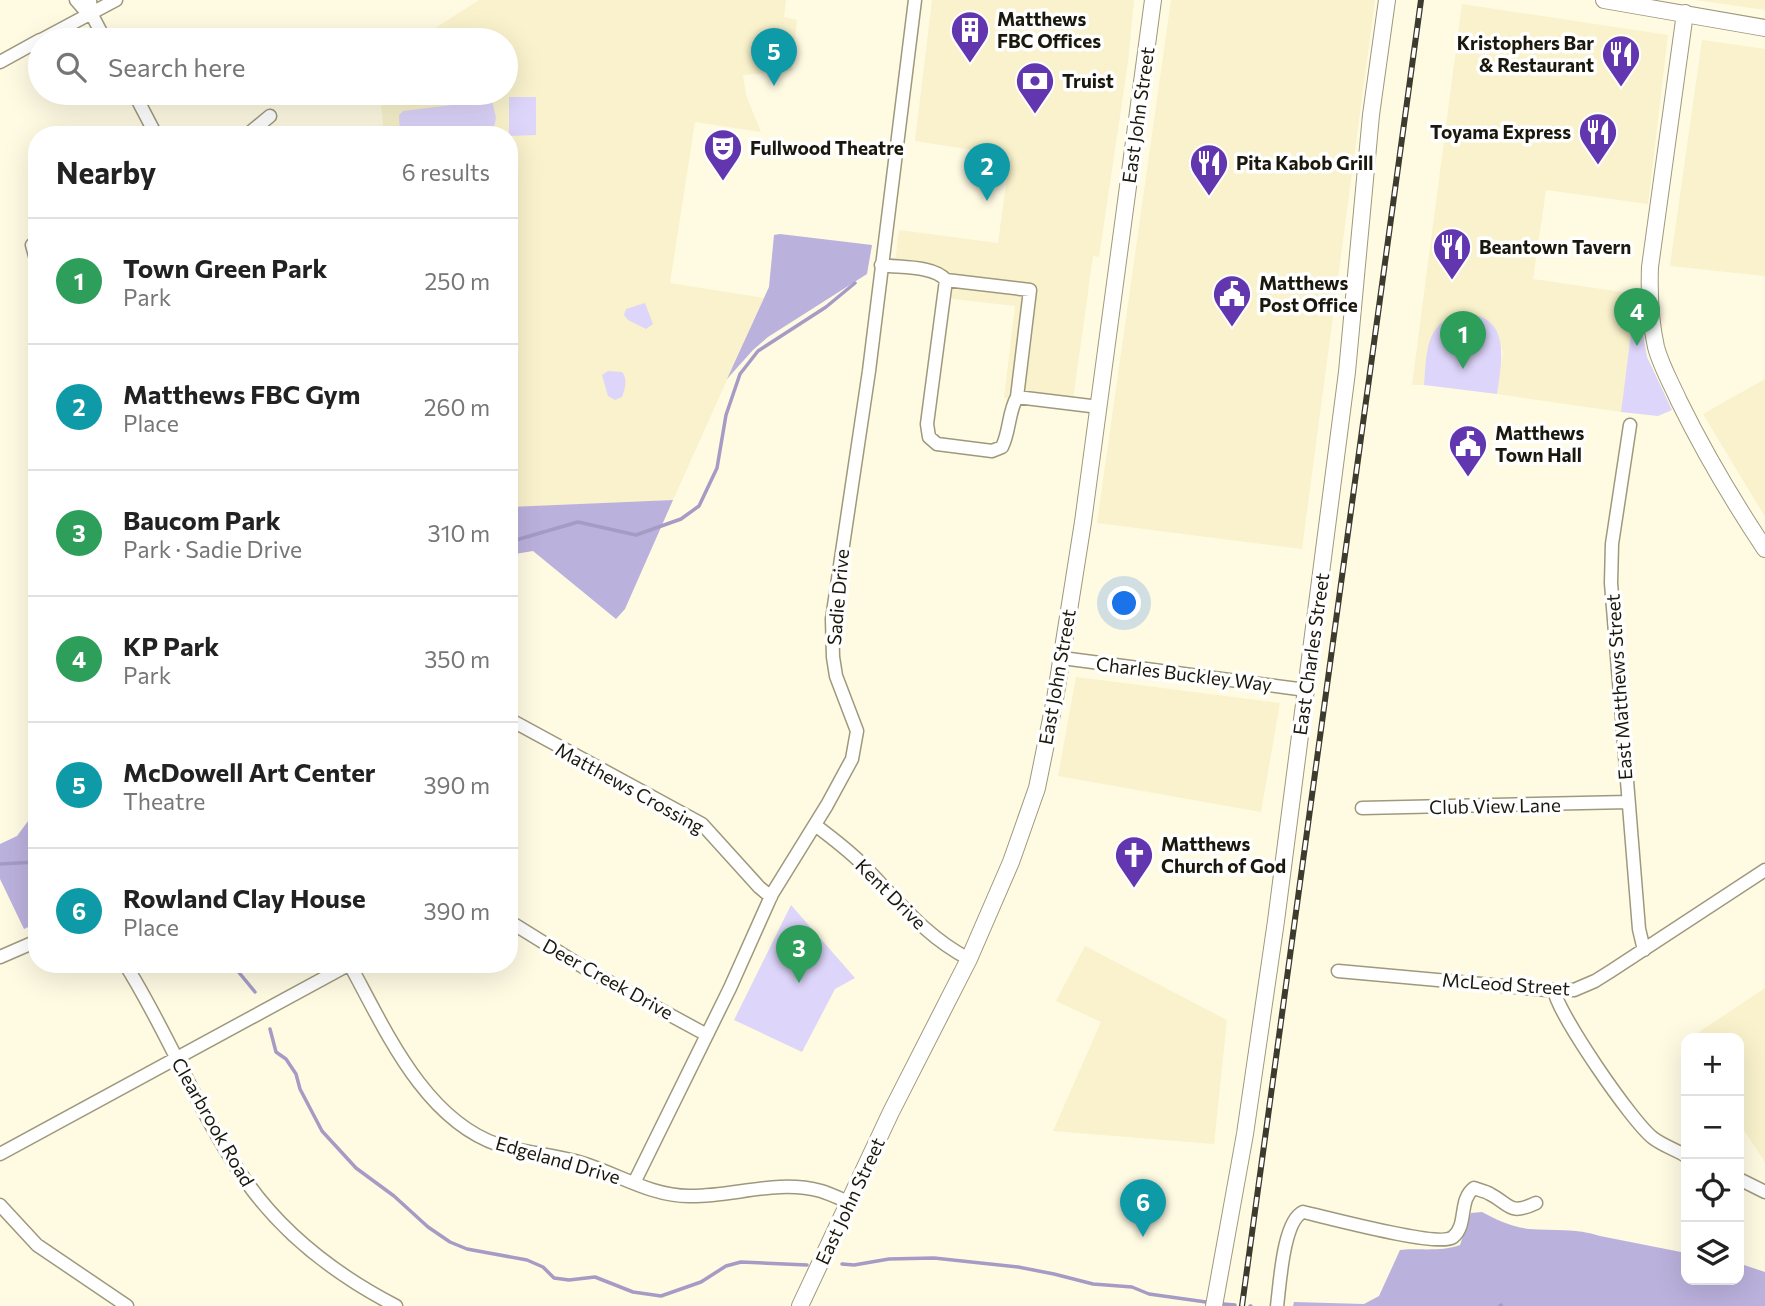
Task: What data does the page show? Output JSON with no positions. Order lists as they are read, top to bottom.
{
  "streets": {
    "main road": ["East John Street", "East Charles Street"],
    "street": [
      "Sadie Drive",
      "Charles Buckley Way",
      "East Matthews Street",
      "Matthews Crossing",
      "Club View Lane",
      "Kent Drive",
      "Deer Creek Drive",
      "McLeod Street",
      "Clearbrook Road",
      "Edgeland Drive"
    ]
  },
  "crossings": [
    ["East John Street", "Charles Buckley Way"],
    ["East John Street", "Kent Drive"],
    ["East John Street", "Edgeland Drive"],
    ["Sadie Drive", "Matthews Crossing"],
    ["Sadie Drive", "Kent Drive"],
    ["Sadie Drive", "Deer Creek Drive"],
    ["Sadie Drive", "Edgeland Drive"],
    ["East Charles Street", "Charles Buckley Way"],
    ["East Matthews Street", "Club View Lane"],
    ["East Matthews Street", "McLeod Street"]
  ],
  "places": {
    "building": ["Matthews FBC Offices"],
    "restaurant": [
      "Kristophers Bar & Restaurant",
      "Toyama Express",
      "Pita Kabob Grill",
      "Beantown Tavern"
    ],
    "bank": ["Truist"],
    "theatre": ["Fullwood Theatre"],
    "public building": ["Matthews Post Office", "Matthews Town Hall"],
    "church": ["Matthews Church of God"]
  },
  "page": {
    "pins": [
      "5",
      "2",
      "4",
      "1",
      "3",
      "6"
    ],
    "search": "Search here",
    "heading": ["Nearby", "6 results"],
    "list": [
      {
        "mark": "1",
        "name": "Town Green Park",
        "note": "Park",
        "value": "250 m"
      },
      {
        "mark": "2",
        "name": "Matthews FBC Gym",
        "note": "Place",
        "value": "260 m"
      },
      {
        "mark": "3",
        "name": "Baucom Park",
        "note": "Park · Sadie Drive",
        "value": "310 m"
      },
      {
        "mark": "4",
        "name": "KP Park",
        "note": "Park",
        "value": "350 m"
      },
      {
        "mark": "5",
        "name": "McDowell Art Center",
        "note": "Theatre",
        "value": "390 m"
      },
      {
        "mark": "6",
        "name": "Rowland Clay House",
        "note": "Place",
        "value": "390 m"
      }
    ],
    "map_buttons": ["+", "−"]
  }
}
